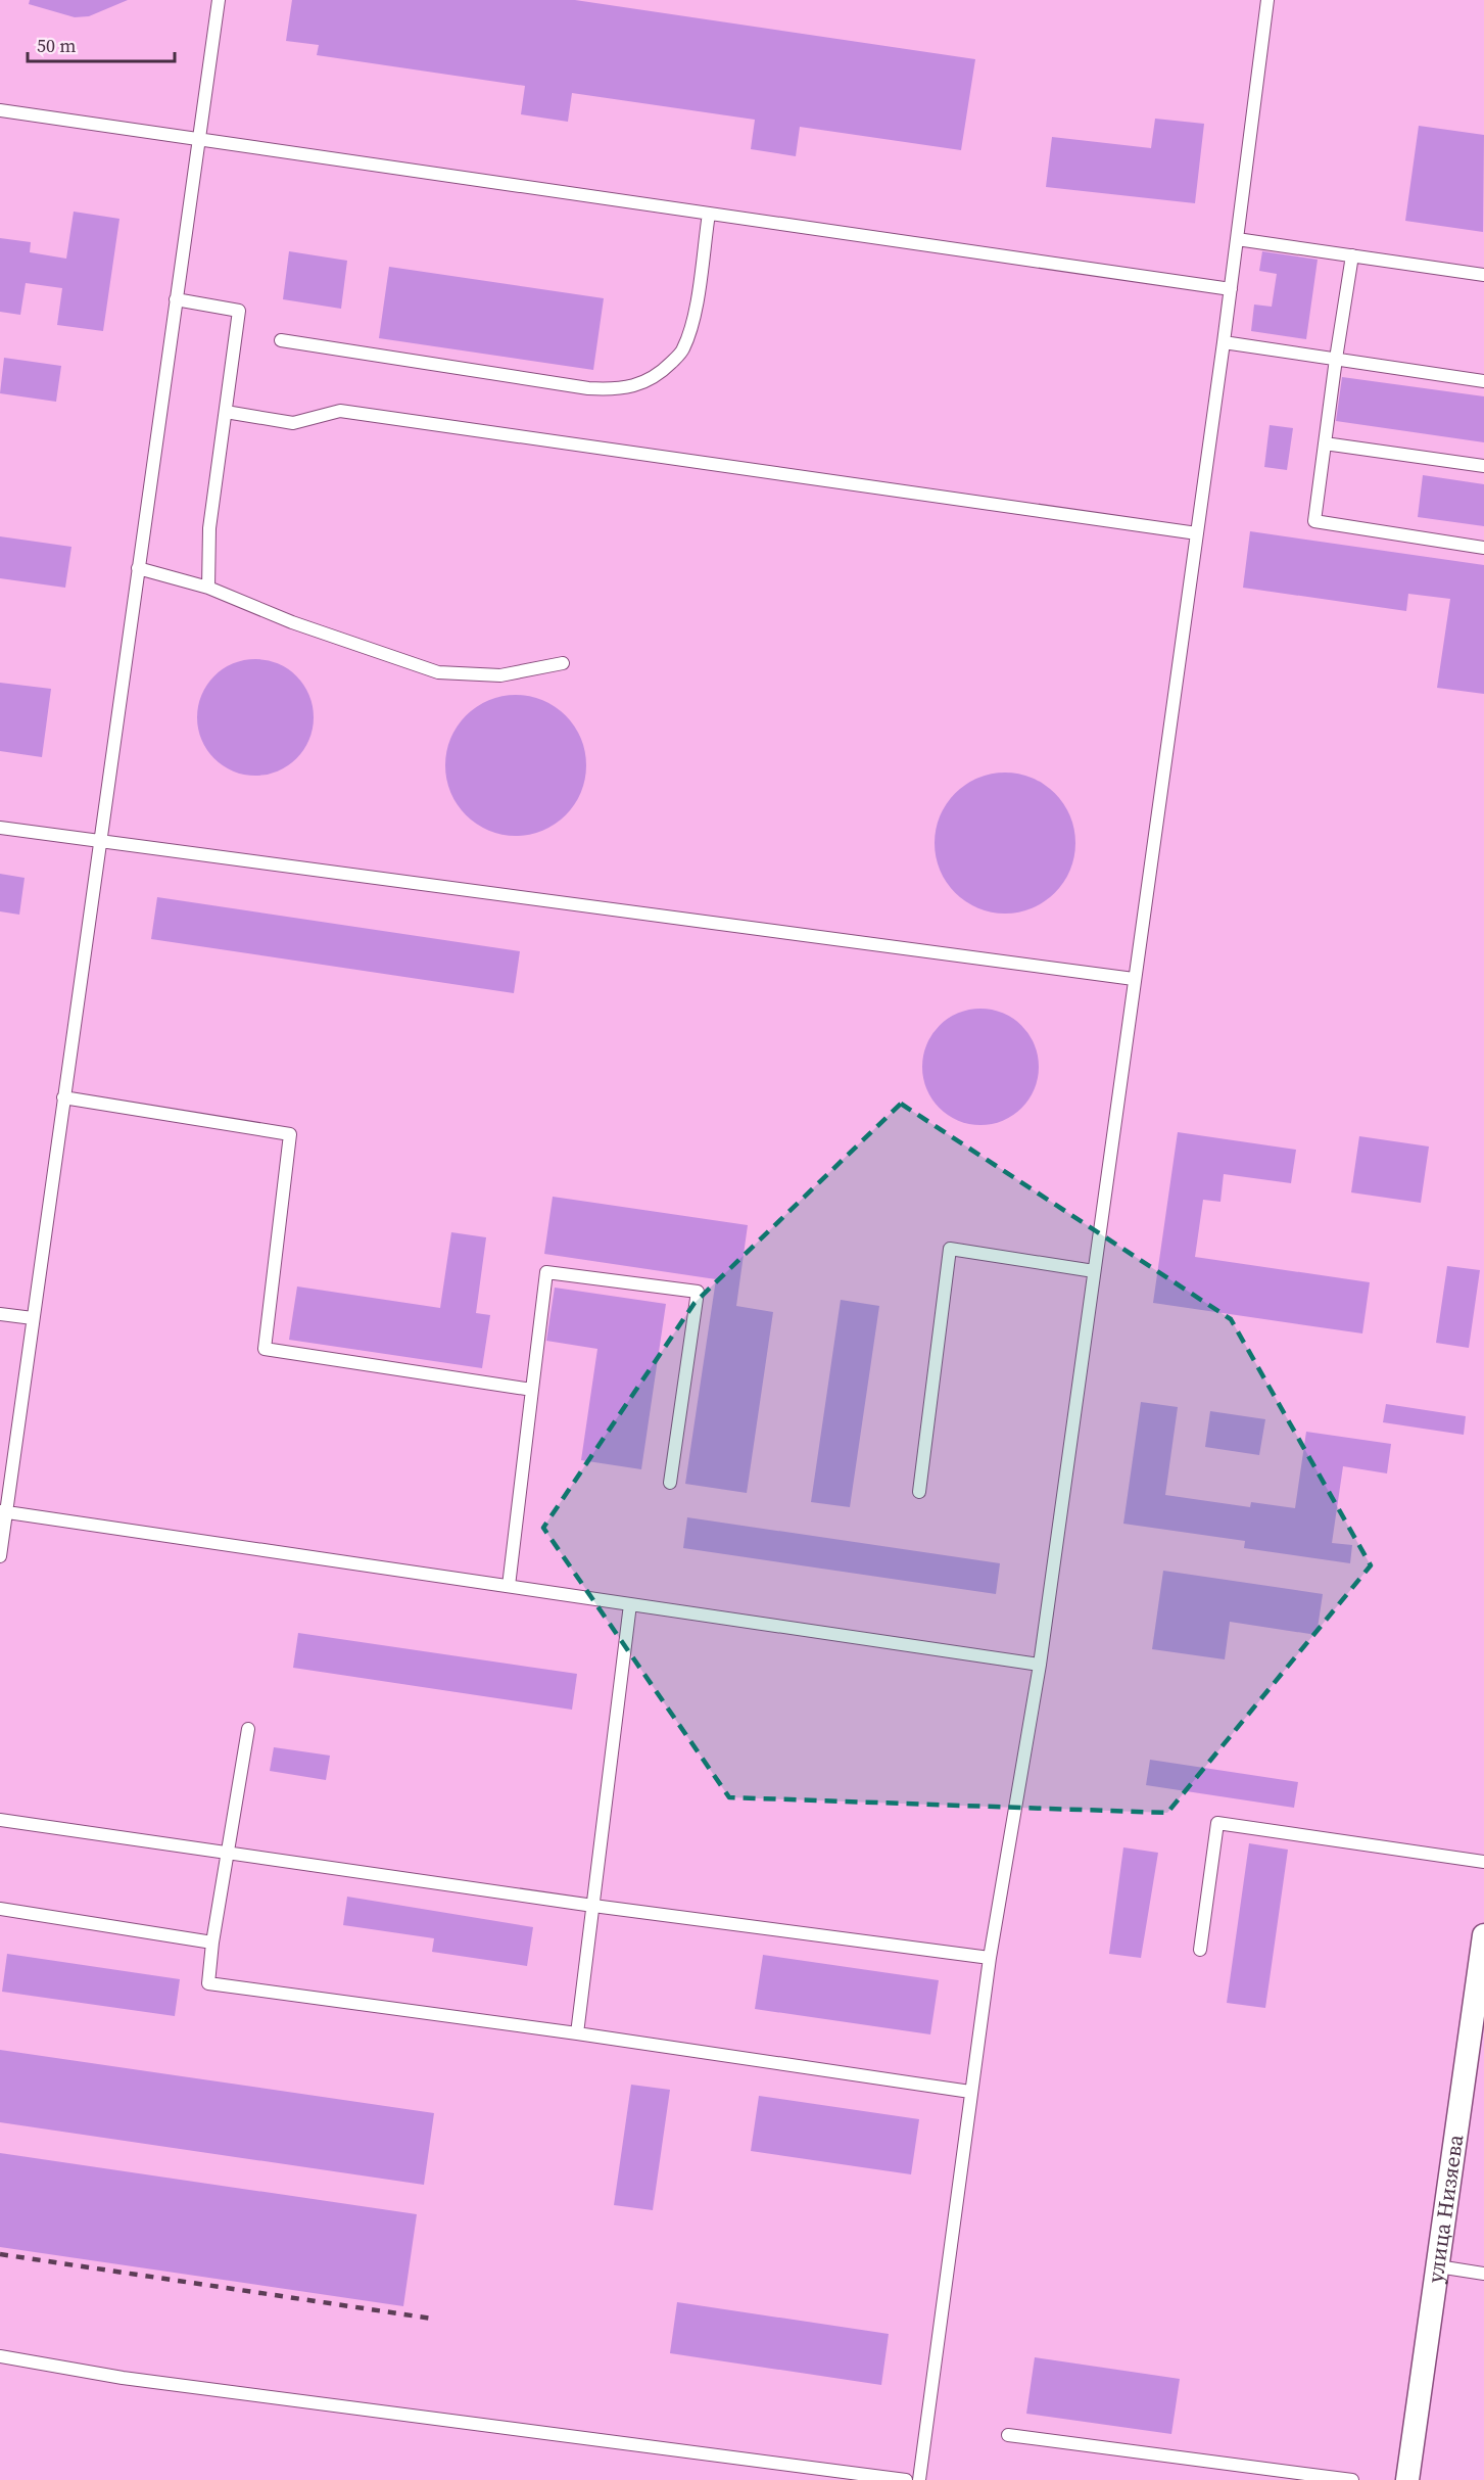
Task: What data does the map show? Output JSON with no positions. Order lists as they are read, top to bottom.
{
  "streets": {
    "street": ["улица Низяева"]
  },
  "scale_bar": "50 m"
}
